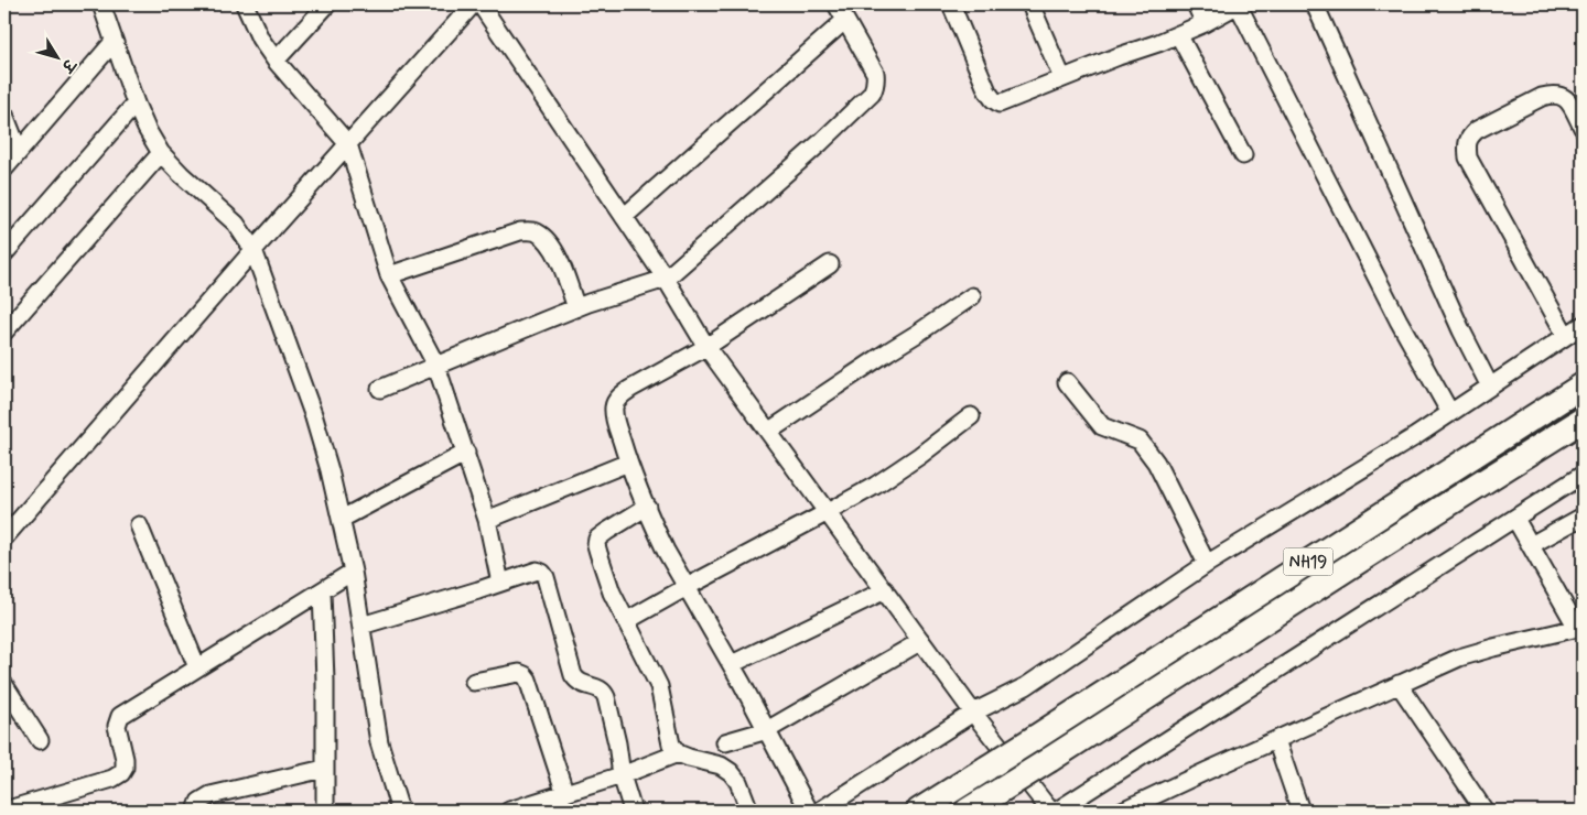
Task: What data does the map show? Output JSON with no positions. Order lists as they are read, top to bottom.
{
  "streets": {
    "highway": ["NH19"]
  },
  "north": "bottom right"
}
